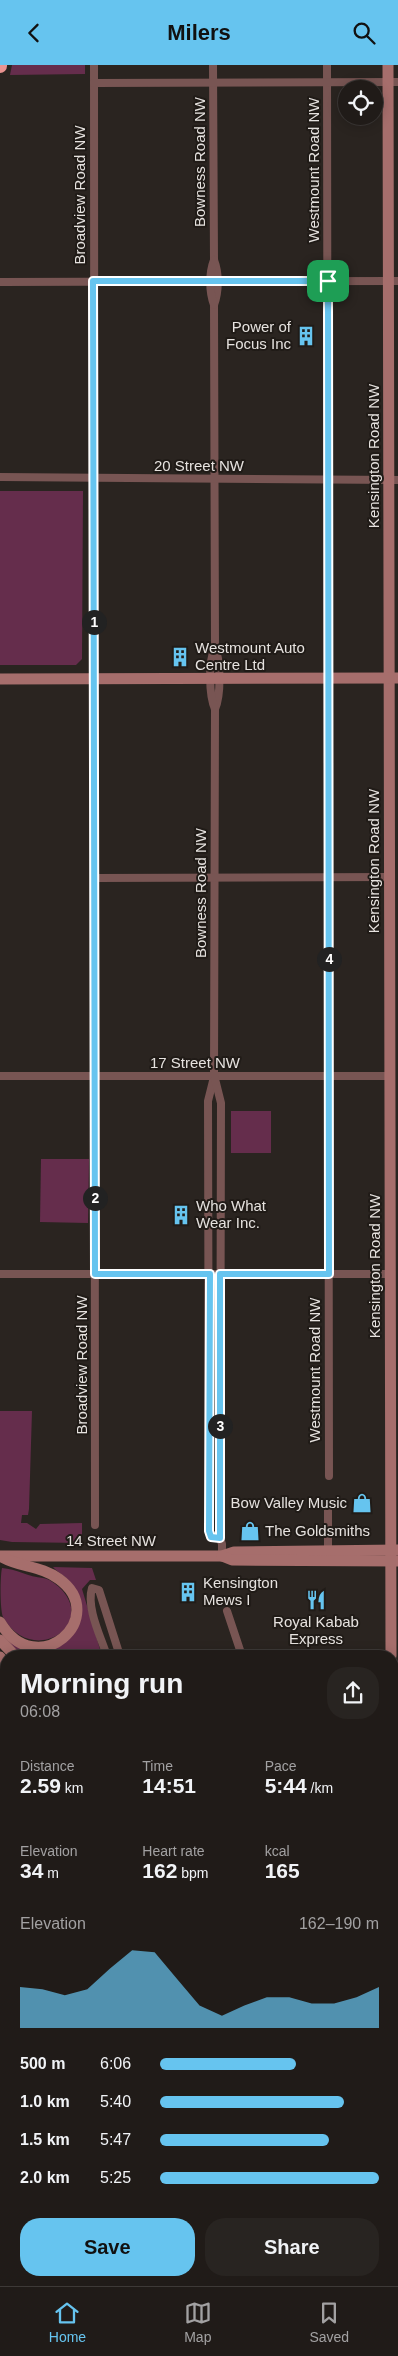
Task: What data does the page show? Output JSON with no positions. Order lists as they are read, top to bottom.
{
  "streets": {
    "street": [
      "Bowness Road NW",
      "Westmount Road NW",
      "Broadview Road NW",
      "Kensington Road NW",
      "20 Street NW",
      "17 Street NW",
      "14 Street NW"
    ]
  },
  "crossings": [
    ["Bowness Road NW", "20 Street NW"],
    ["Bowness Road NW", "17 Street NW"],
    ["Westmount Road NW", "20 Street NW"],
    ["Westmount Road NW", "17 Street NW"],
    ["Broadview Road NW", "20 Street NW"],
    ["Broadview Road NW", "17 Street NW"],
    ["Kensington Road NW", "20 Street NW"],
    ["Kensington Road NW", "17 Street NW"],
    ["Kensington Road NW", "14 Street NW"]
  ],
  "places": {
    "building": [
      "Power of Focus Inc",
      "Westmount Auto Centre Ltd",
      "Who What Wear Inc.",
      "Kensington Mews I"
    ],
    "shop": ["Bow Valley Music", "The Goldsmiths"],
    "restaurant": ["Royal Kabab Express"]
  },
  "page": {
    "header": "Milers",
    "pins": [
      "1",
      "4",
      "2",
      "3"
    ],
    "heading": ["Morning run", "06:08"],
    "stats": [
      ["Distance", "2.59 km"],
      ["Time", "14:51"],
      ["Pace", "5:44 /km"],
      ["Elevation", "34 m"],
      ["Heart rate", "162 bpm"],
      ["kcal", "165"]
    ],
    "chart": ["Elevation", "162–190 m"],
    "list": [
      {
        "name": "500 m",
        "note": "6:06"
      },
      {
        "name": "1.0 km",
        "note": "5:40"
      },
      {
        "name": "1.5 km",
        "note": "5:47"
      },
      {
        "name": "2.0 km",
        "note": "5:25"
      }
    ],
    "buttons": ["Save", "Share"],
    "tabs": ["Home", "Map", "Saved"]
  }
}
